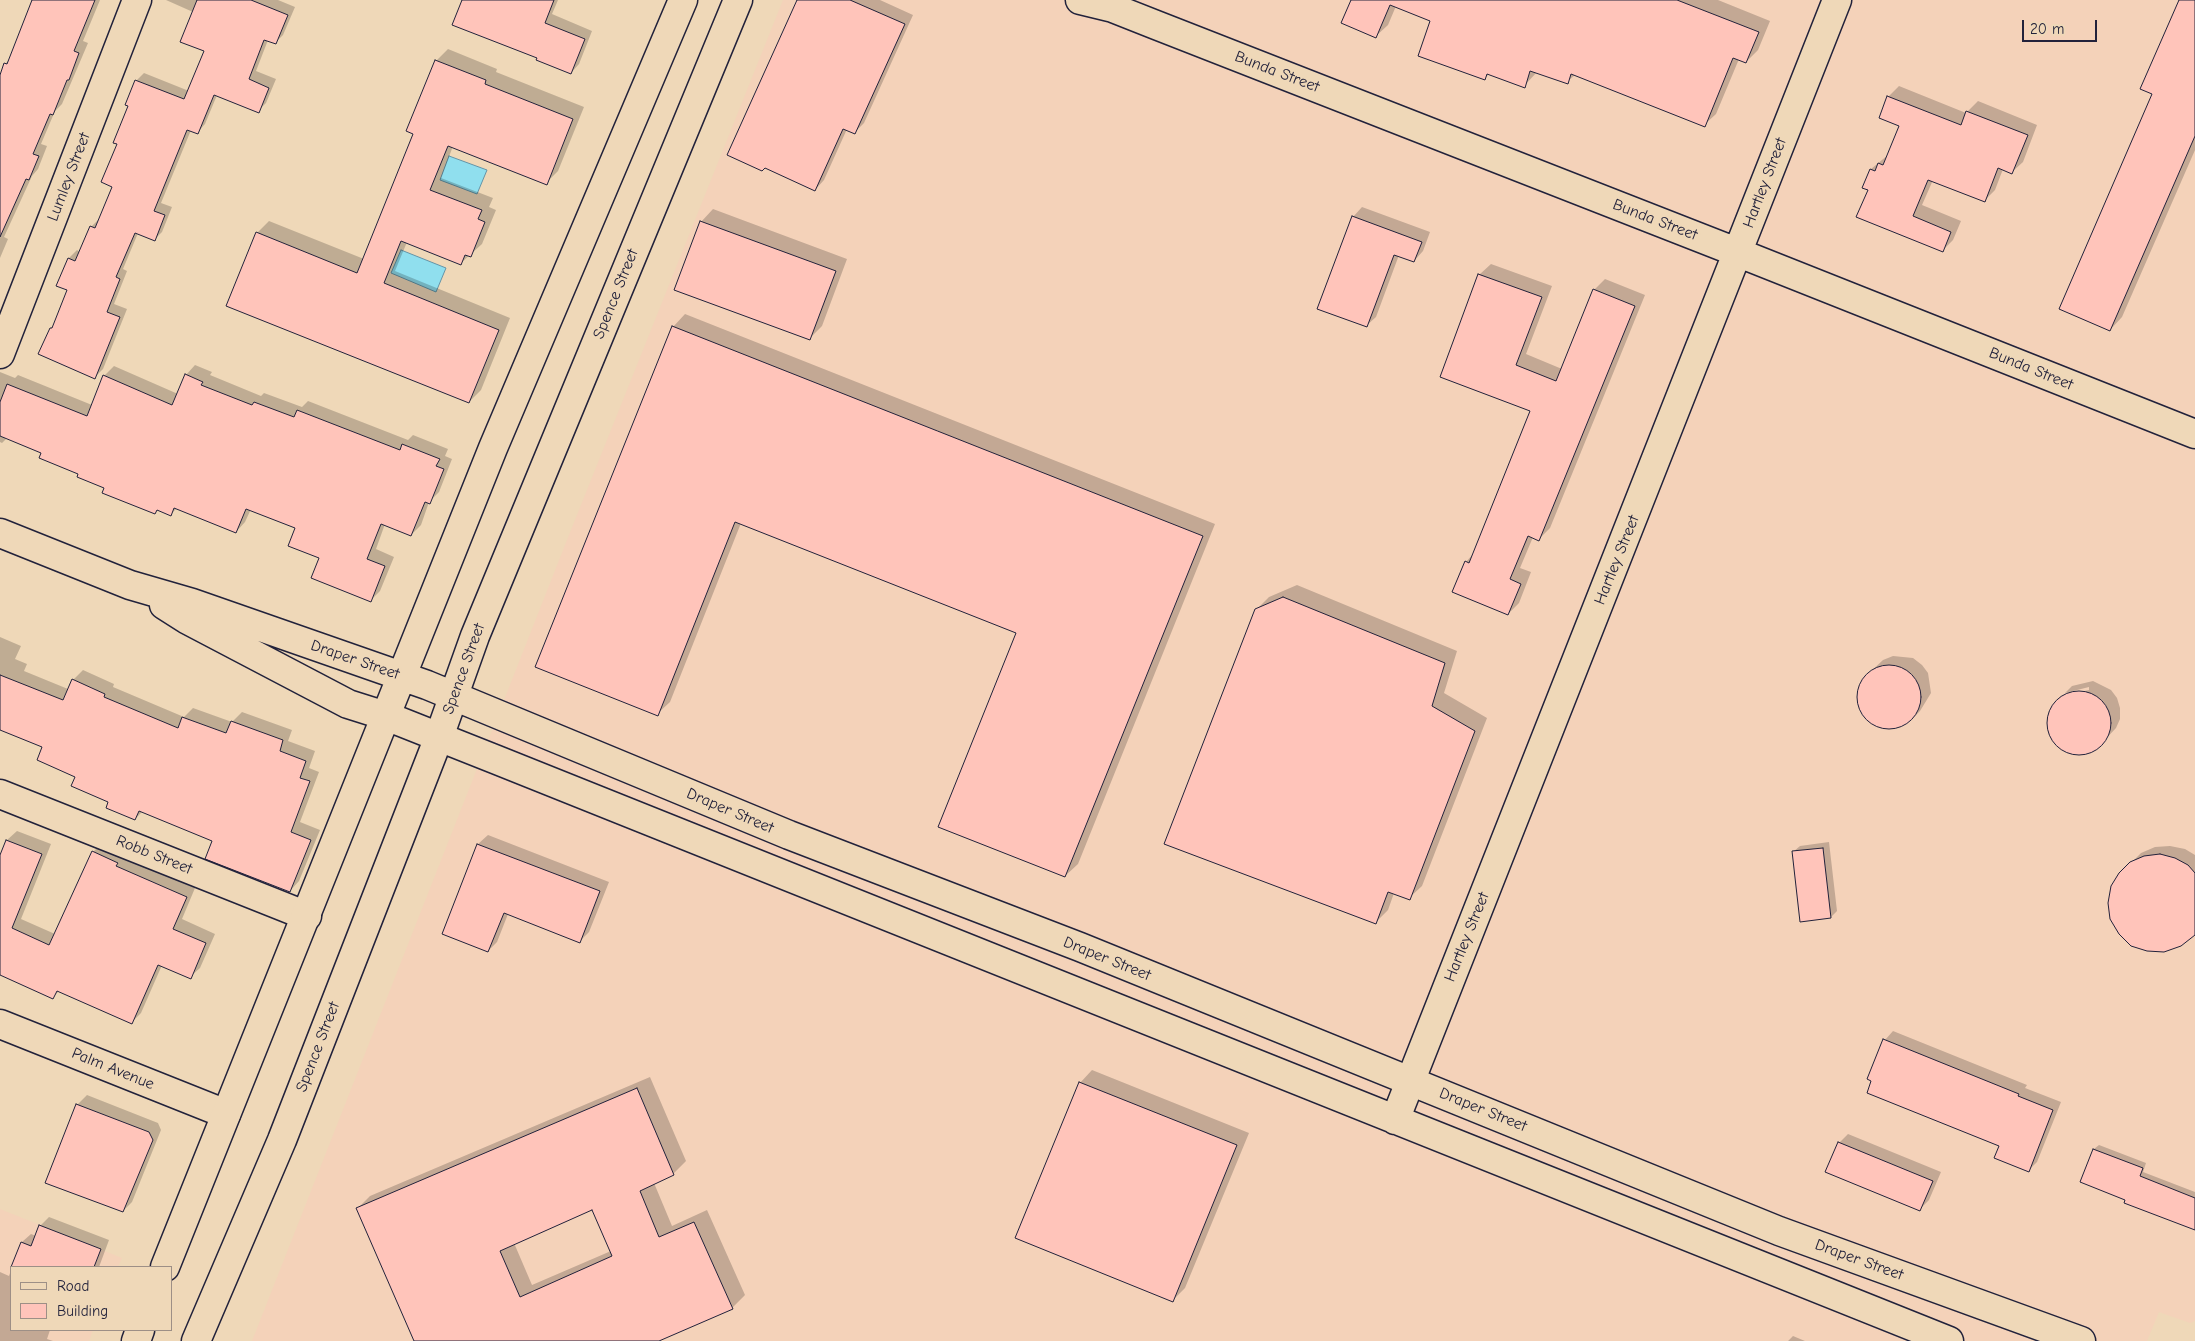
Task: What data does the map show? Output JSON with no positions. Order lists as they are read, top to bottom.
{
  "streets": {
    "street": [
      "Bunda Street",
      "Lumley Street",
      "Hartley Street",
      "Spence Street",
      "Draper Street",
      "Robb Street",
      "Palm Avenue"
    ]
  },
  "crossings": [
    ["Bunda Street", "Hartley Street"],
    ["Hartley Street", "Draper Street"],
    ["Spence Street", "Draper Street"]
  ],
  "legend": ["Road", "Building"],
  "scale_bar": "20 m"
}
